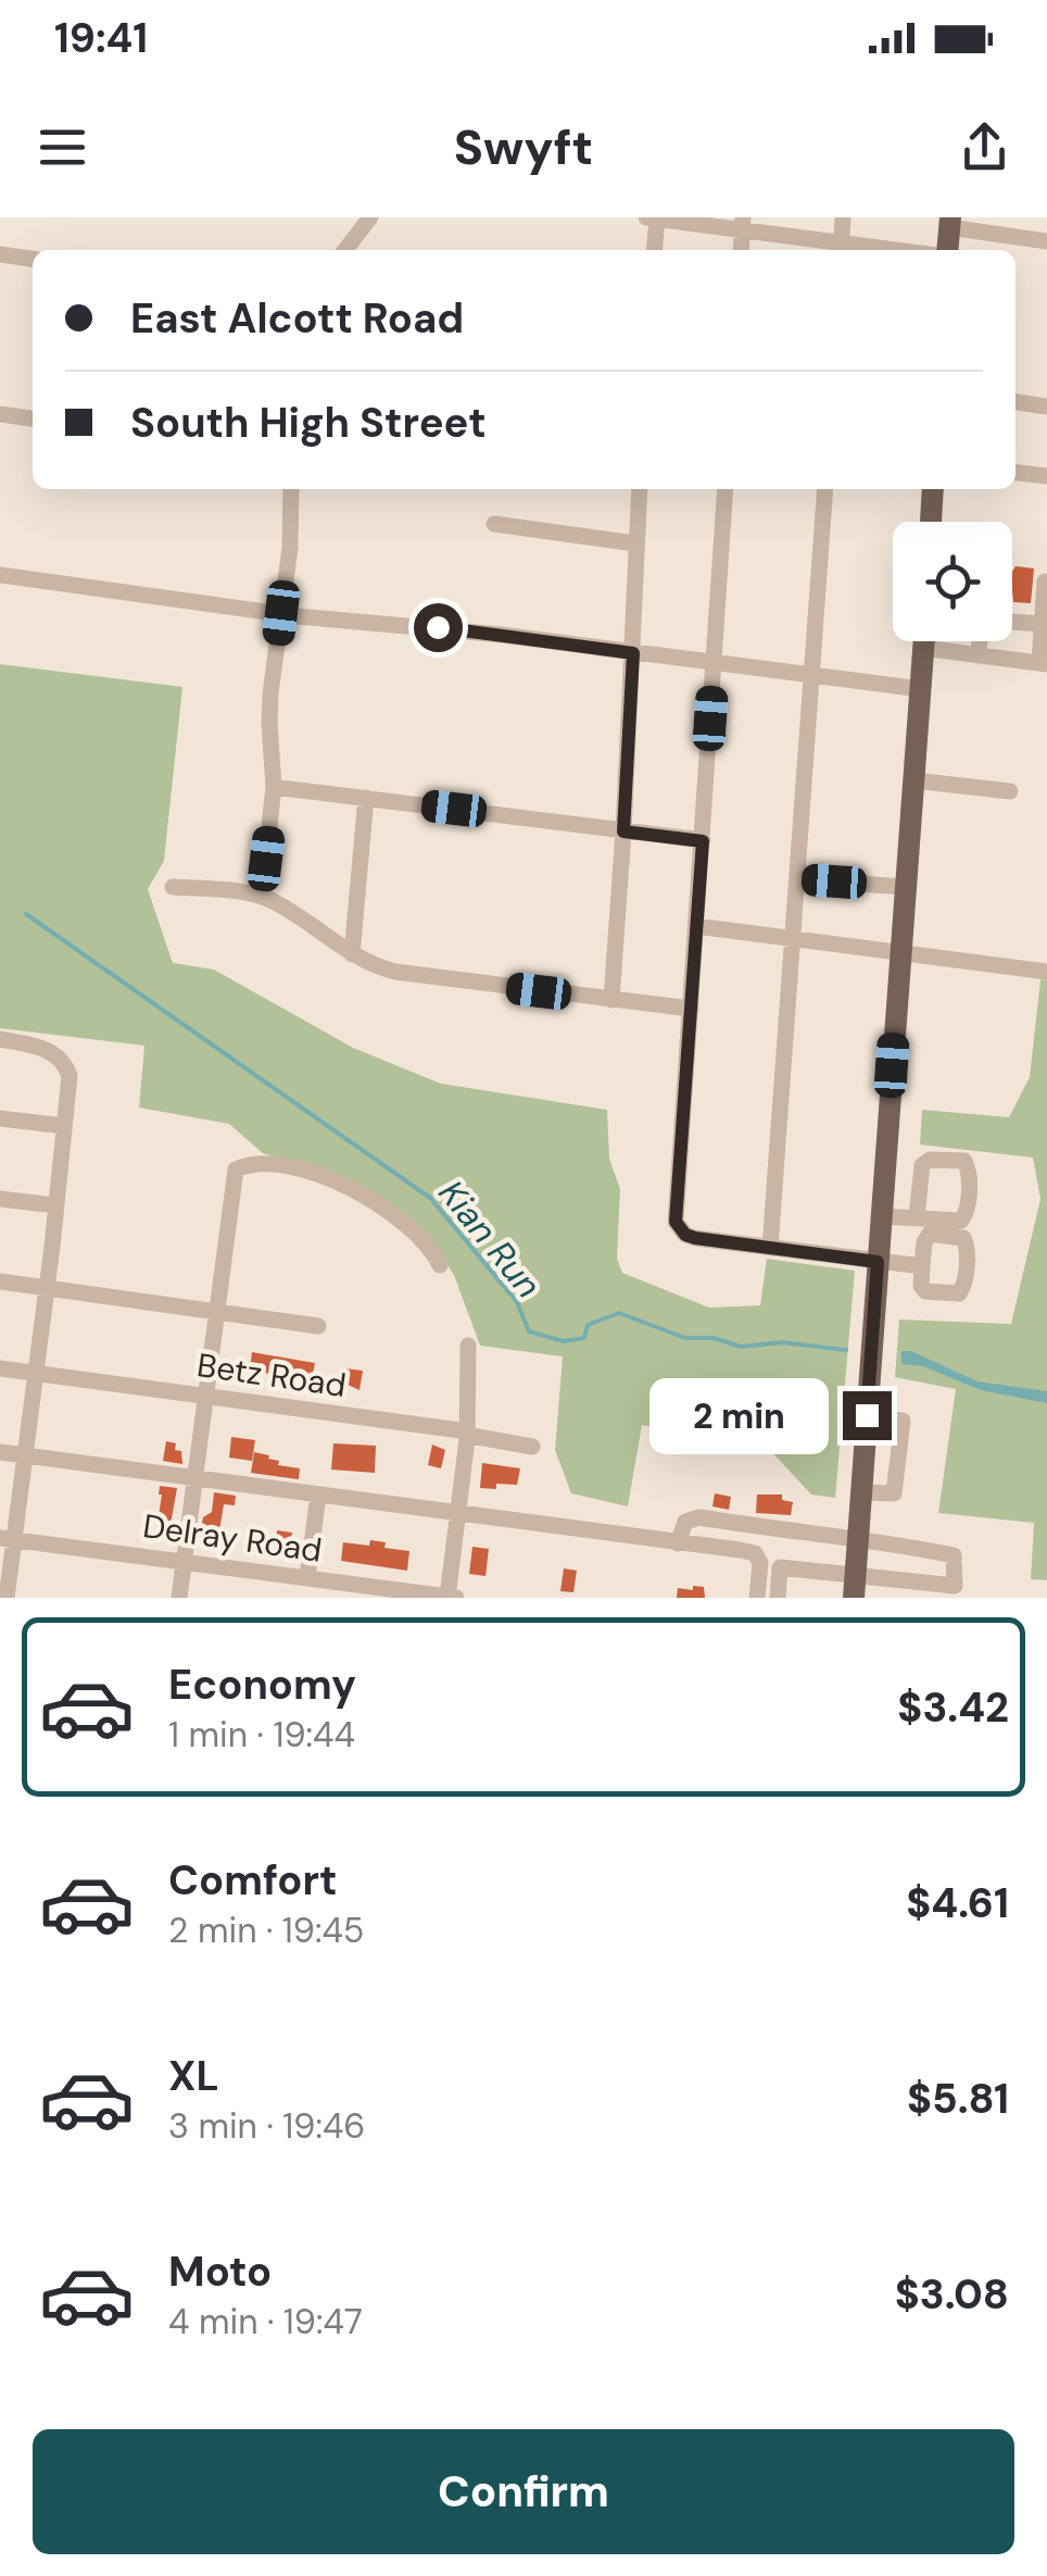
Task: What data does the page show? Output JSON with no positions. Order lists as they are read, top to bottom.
{
  "streets": {
    "street": ["Betz Road", "Delray Road"]
  },
  "water": ["Kian Run"],
  "page": {
    "status": "19:41",
    "header": "Swyft",
    "banner": ["East Alcott Road", "South High Street"],
    "bubble": "2 min",
    "list": [
      {
        "name": "Economy",
        "note": "1 min · 19:44",
        "value": "$3.42"
      },
      {
        "name": "Comfort",
        "note": "2 min · 19:45",
        "value": "$4.61"
      },
      {
        "name": "XL",
        "note": "3 min · 19:46",
        "value": "$5.81"
      },
      {
        "name": "Moto",
        "note": "4 min · 19:47",
        "value": "$3.08"
      }
    ],
    "buttons": "Confirm"
  }
}
